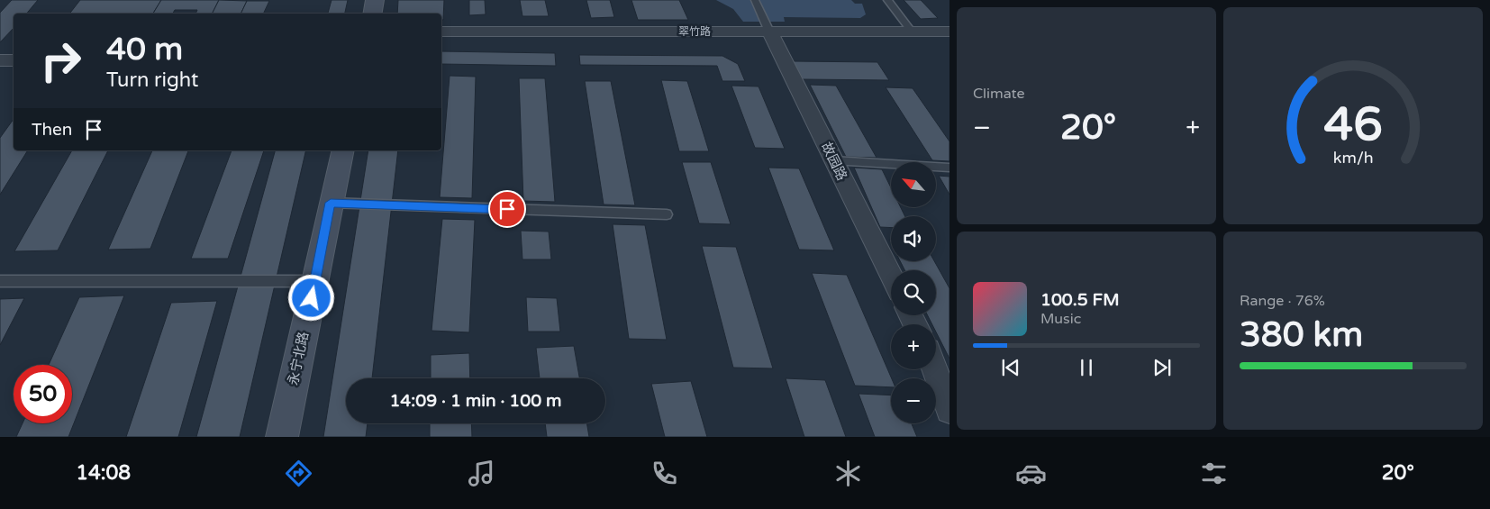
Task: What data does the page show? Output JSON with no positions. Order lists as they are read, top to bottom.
{
  "streets": {
    "main road": ["永宁北路"],
    "street": ["翠竹路", "故园路"]
  },
  "crossings": [
    ["翠竹路", "故园路"]
  ],
  "north": "top left",
  "page": {
    "tile": [
      "Climate",
      ["Range · 76%", "380 km"]
    ],
    "turn": ["40 m", "Turn right"],
    "then": "Then",
    "heat": ["−", "20°", "+"],
    "map_buttons": ["+", "−"],
    "song": ["100.5 FM", "Music"],
    "limit": "50",
    "trip": "14:09 · 1 min · 100 m",
    "tabs": ["14:08", "20°"],
    "gauge": ["46", "km/h"]
  }
}
